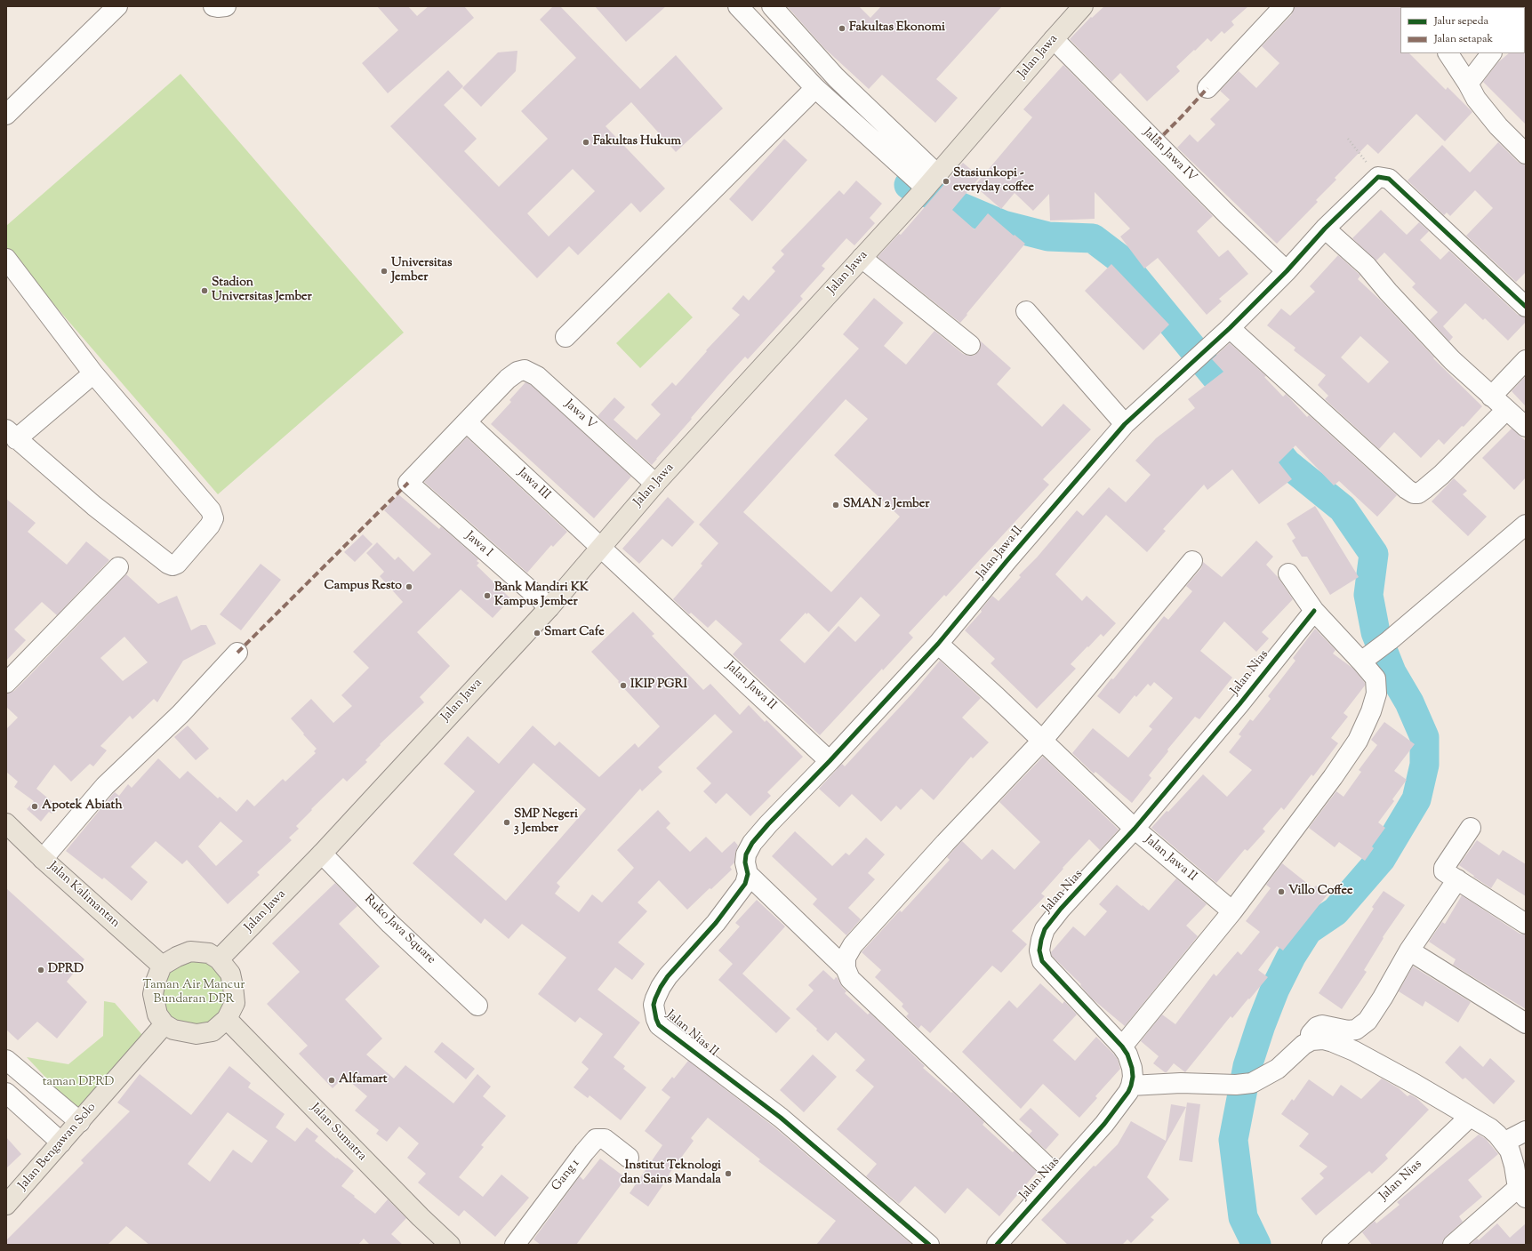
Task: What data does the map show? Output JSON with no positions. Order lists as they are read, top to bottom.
{
  "streets": {
    "main road": [
      "Jalan Jawa",
      "Jalan Kalimantan",
      "Jalan Sumatra",
      "Jalan Bengawan Solo"
    ],
    "street": [
      "Jalan Jawa IV",
      "Jawa V",
      "Jawa III",
      "Jawa I",
      "Jalan Jawa II",
      "Jalan Nias",
      "Ruko Java Square",
      "Jalan Nias II",
      "Gang 1"
    ]
  },
  "crossings": [
    ["Jalan Jawa", "Jalan Jawa IV"],
    ["Jalan Jawa", "Jawa V"],
    ["Jalan Jawa", "Jawa III"],
    ["Jalan Jawa", "Jawa I"],
    ["Jalan Jawa", "Jalan Jawa II"],
    ["Jalan Jawa", "Jalan Kalimantan"],
    ["Jalan Jawa", "Ruko Java Square"],
    ["Jalan Jawa", "Jalan Sumatra"],
    ["Jalan Jawa", "Jalan Bengawan Solo"],
    ["Jalan Jawa IV", "Jalan Jawa II"],
    ["Jawa V", "Jawa III"],
    ["Jawa V", "Jawa I"],
    ["Jawa III", "Jalan Jawa II"],
    ["Jalan Jawa II", "Jalan Nias"],
    ["Jalan Kalimantan", "Jalan Sumatra"],
    ["Jalan Kalimantan", "Jalan Bengawan Solo"],
    ["Jalan Sumatra", "Jalan Bengawan Solo"]
  ],
  "parks": ["Taman Air Mancur Bundaran DPR", "taman DPRD"],
  "places": [
    "Fakultas Ekonomi",
    "Fakultas Hukum",
    "Stasiunkopi - everyday coffee",
    "Universitas Jember",
    "Stadion Universitas Jember",
    "SMAN 2 Jember",
    "Campus Resto",
    "Bank Mandiri KK Kampus Jember",
    "Smart Cafe",
    "IKIP PGRI",
    "Apotek Abiath",
    "SMP Negeri 3 Jember",
    "Villo Coffee",
    "DPRD",
    "Alfamart",
    "Institut Teknologi dan Sains Mandala"
  ],
  "legend": ["Jalur sepeda", "Jalan setapak"]
}
